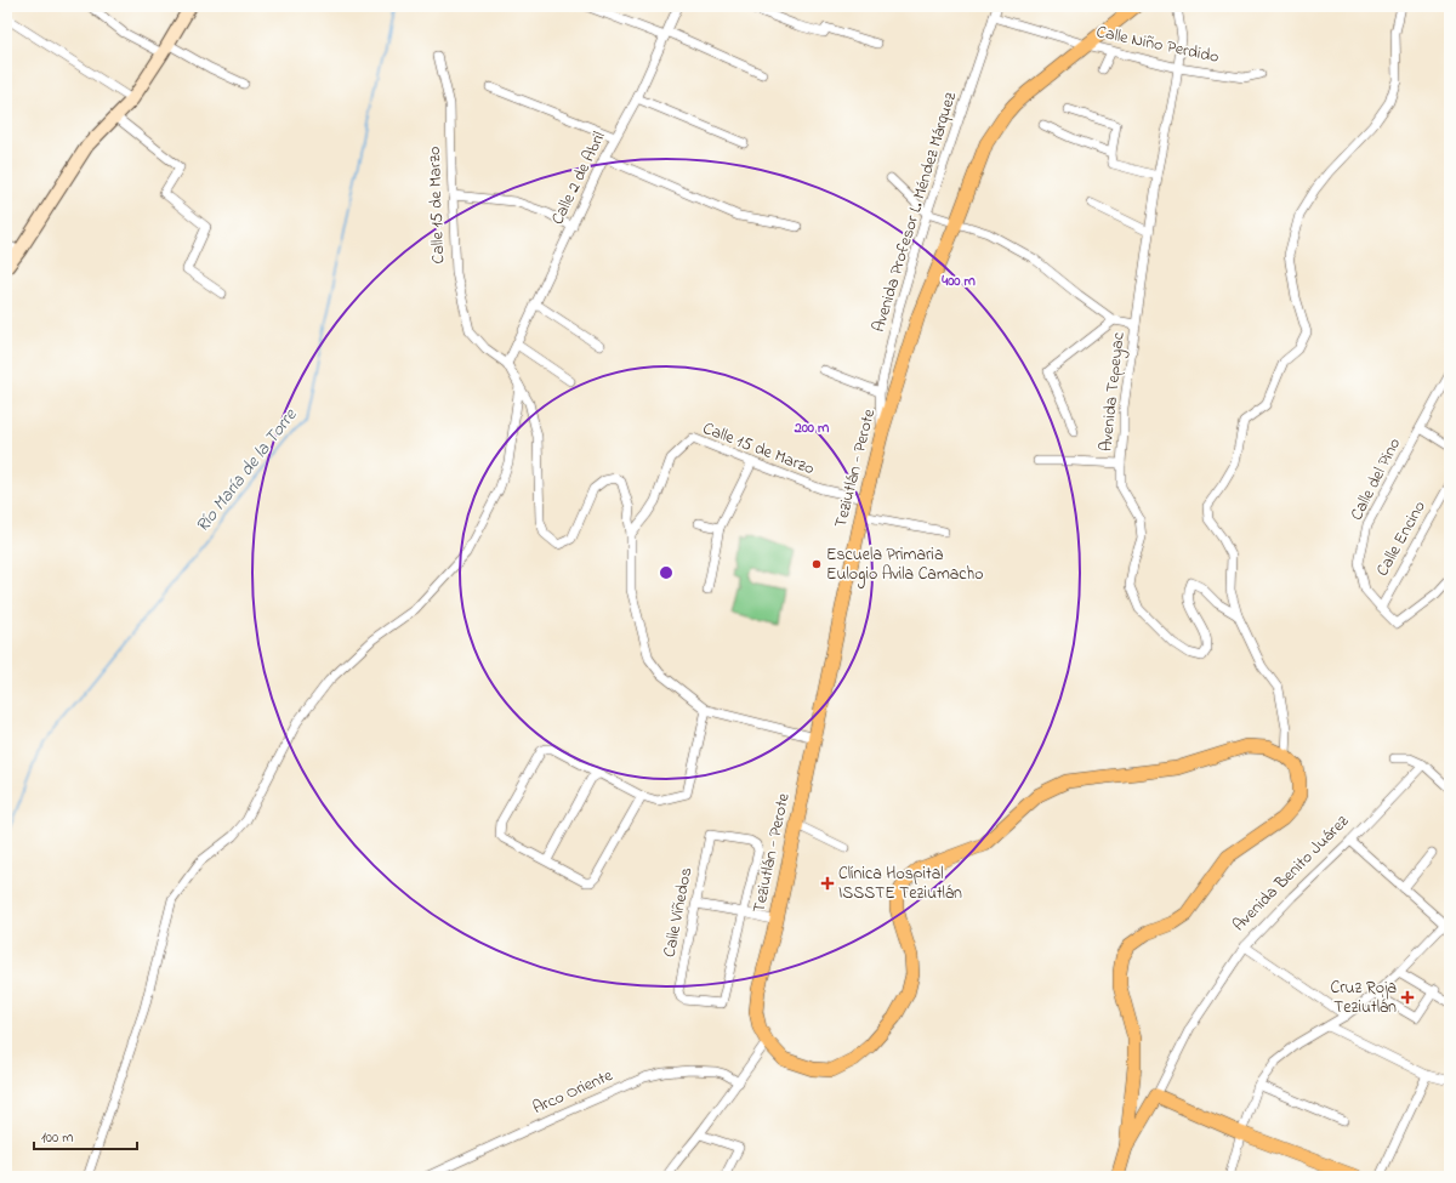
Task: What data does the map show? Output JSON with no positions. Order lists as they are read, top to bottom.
{
  "streets": {
    "main road": ["Teziutlán - Perote", "Avenida Benito Juárez"],
    "street": [
      "Calle Niño Perdido",
      "Calle 2 de Abril",
      "Calle 15 de Marzo",
      "Avenida Profesor L. Méndez Márquez",
      "Avenida Tepeyac",
      "Calle del Pino",
      "Calle Encino",
      "Calle Viñedos",
      "Arco Oriente"
    ]
  },
  "crossings": [
    ["Calle Niño Perdido", "Avenida Profesor L. Méndez Márquez"],
    ["Calle Niño Perdido", "Avenida Tepeyac"],
    ["Calle Niño Perdido", "Teziutlán - Perote"],
    ["Calle 2 de Abril", "Calle 15 de Marzo"],
    ["Calle 15 de Marzo", "Teziutlán - Perote"],
    ["Avenida Profesor L. Méndez Márquez", "Teziutlán - Perote"],
    ["Calle del Pino", "Calle Encino"]
  ],
  "water": ["Río María de la Torre"],
  "places": {
    "other": ["Escuela Primaria Eulogio Avila Camacho"],
    "health": ["Clínica Hospital ISSSTE Teziutlán", "Cruz Roja Teziutlán"]
  },
  "scale_bar": "100 m",
  "rings": ["400 m", "200 m"]
}
